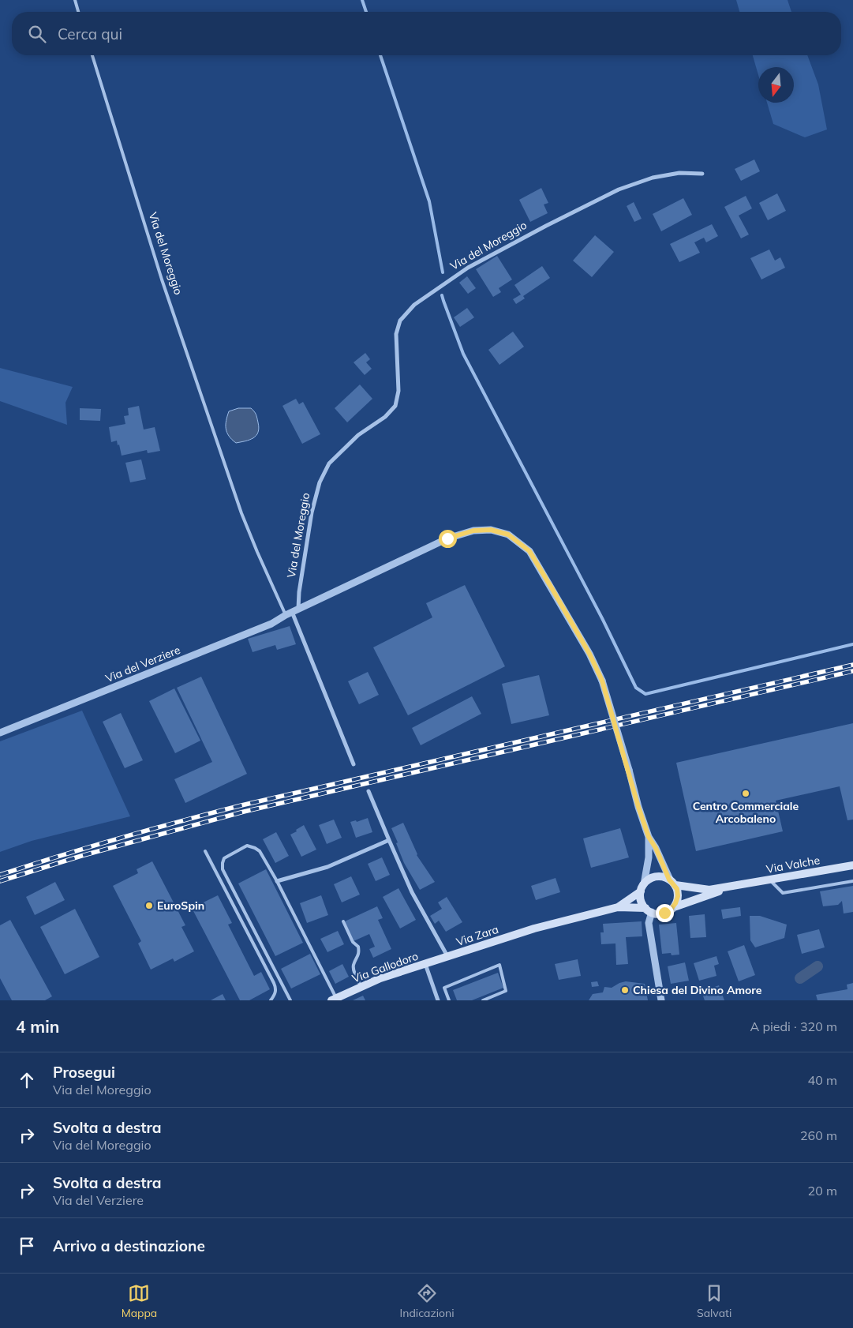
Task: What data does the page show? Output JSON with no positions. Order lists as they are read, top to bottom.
{
  "streets": {
    "main road": ["Via Valche", "Via Zara", "Via Gallodoro"],
    "street": ["Via del Moreggio", "Via del Verziere"]
  },
  "crossings": [
    ["Via del Moreggio", "Via del Verziere"],
    ["Via Valche", "Via Zara"],
    ["Via Zara", "Via Gallodoro"]
  ],
  "places": ["Centro Commerciale Arcobaleno", "EuroSpin", "Chiesa del Divino Amore"],
  "north": "bottom",
  "page": {
    "search": "Cerca qui",
    "heading": ["4 min", "A piedi · 320 m"],
    "list": [
      ["Prosegui", "Via del Moreggio", "40 m"],
      ["Svolta a destra", "Via del Moreggio", "260 m"],
      ["Svolta a destra", "Via del Verziere", "20 m"],
      "Arrivo a destinazione"
    ],
    "nav": ["Mappa", "Indicazioni", "Salvati"]
  }
}
